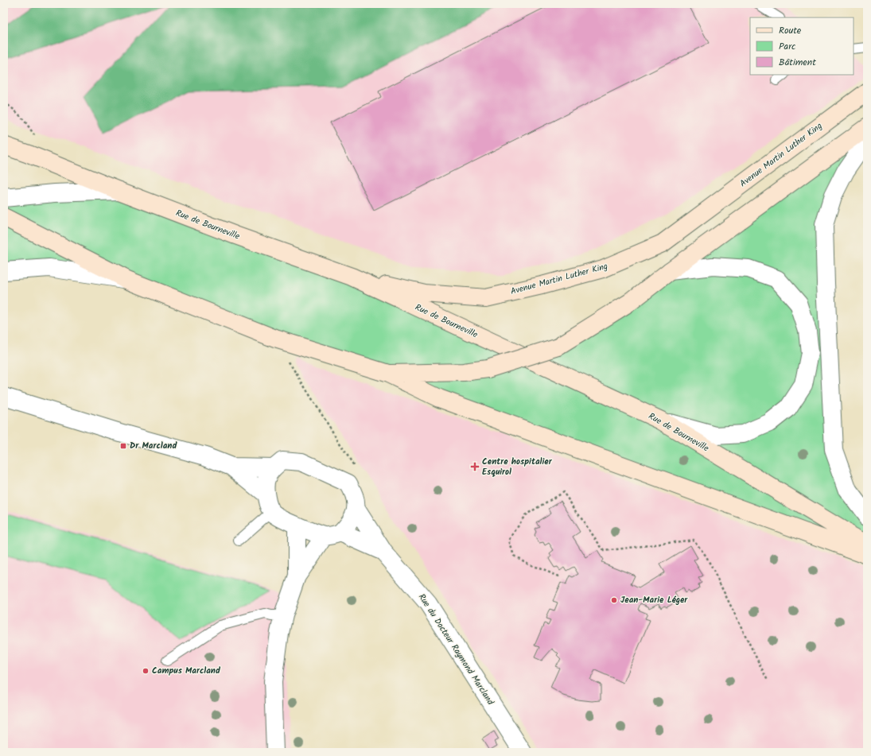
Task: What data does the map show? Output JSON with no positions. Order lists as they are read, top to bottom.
{
  "streets": {
    "main road": ["Avenue Martin Luther King", "Rue de Bourneville"],
    "street": ["Rue du Docteur Raymond Marcland"]
  },
  "crossings": [
    ["Avenue Martin Luther King", "Rue de Bourneville"]
  ],
  "places": {
    "transit": ["Dr Marcland"],
    "health": ["Centre hospitalier Esquirol"],
    "other": ["Jean-Marie Léger", "Campus Marcland"]
  },
  "legend": ["Route", "Parc", "Bâtiment"]
}
